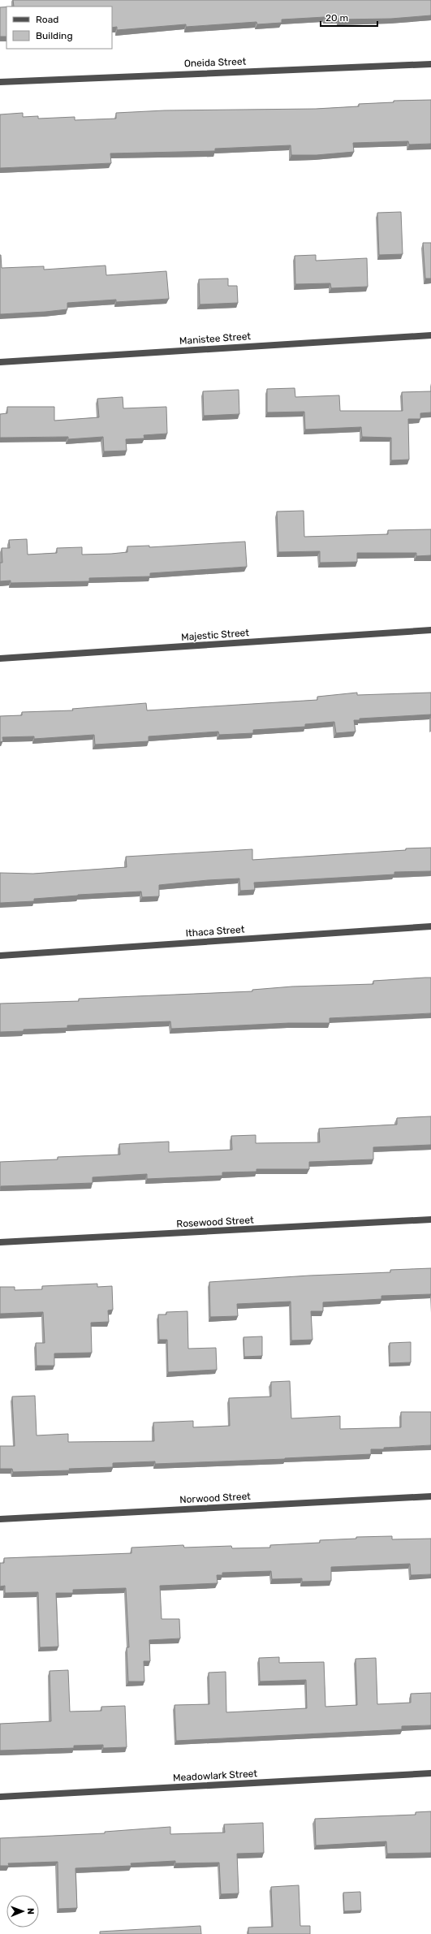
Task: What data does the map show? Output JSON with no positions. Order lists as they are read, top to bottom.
{
  "streets": {
    "street": [
      "Oneida Street",
      "Manistee Street",
      "Majestic Street",
      "Ithaca Street",
      "Rosewood Street",
      "Norwood Street",
      "Meadowlark Street"
    ]
  },
  "legend": ["Road", "Building"],
  "scale_bar": "20 m",
  "north": "right"
}
